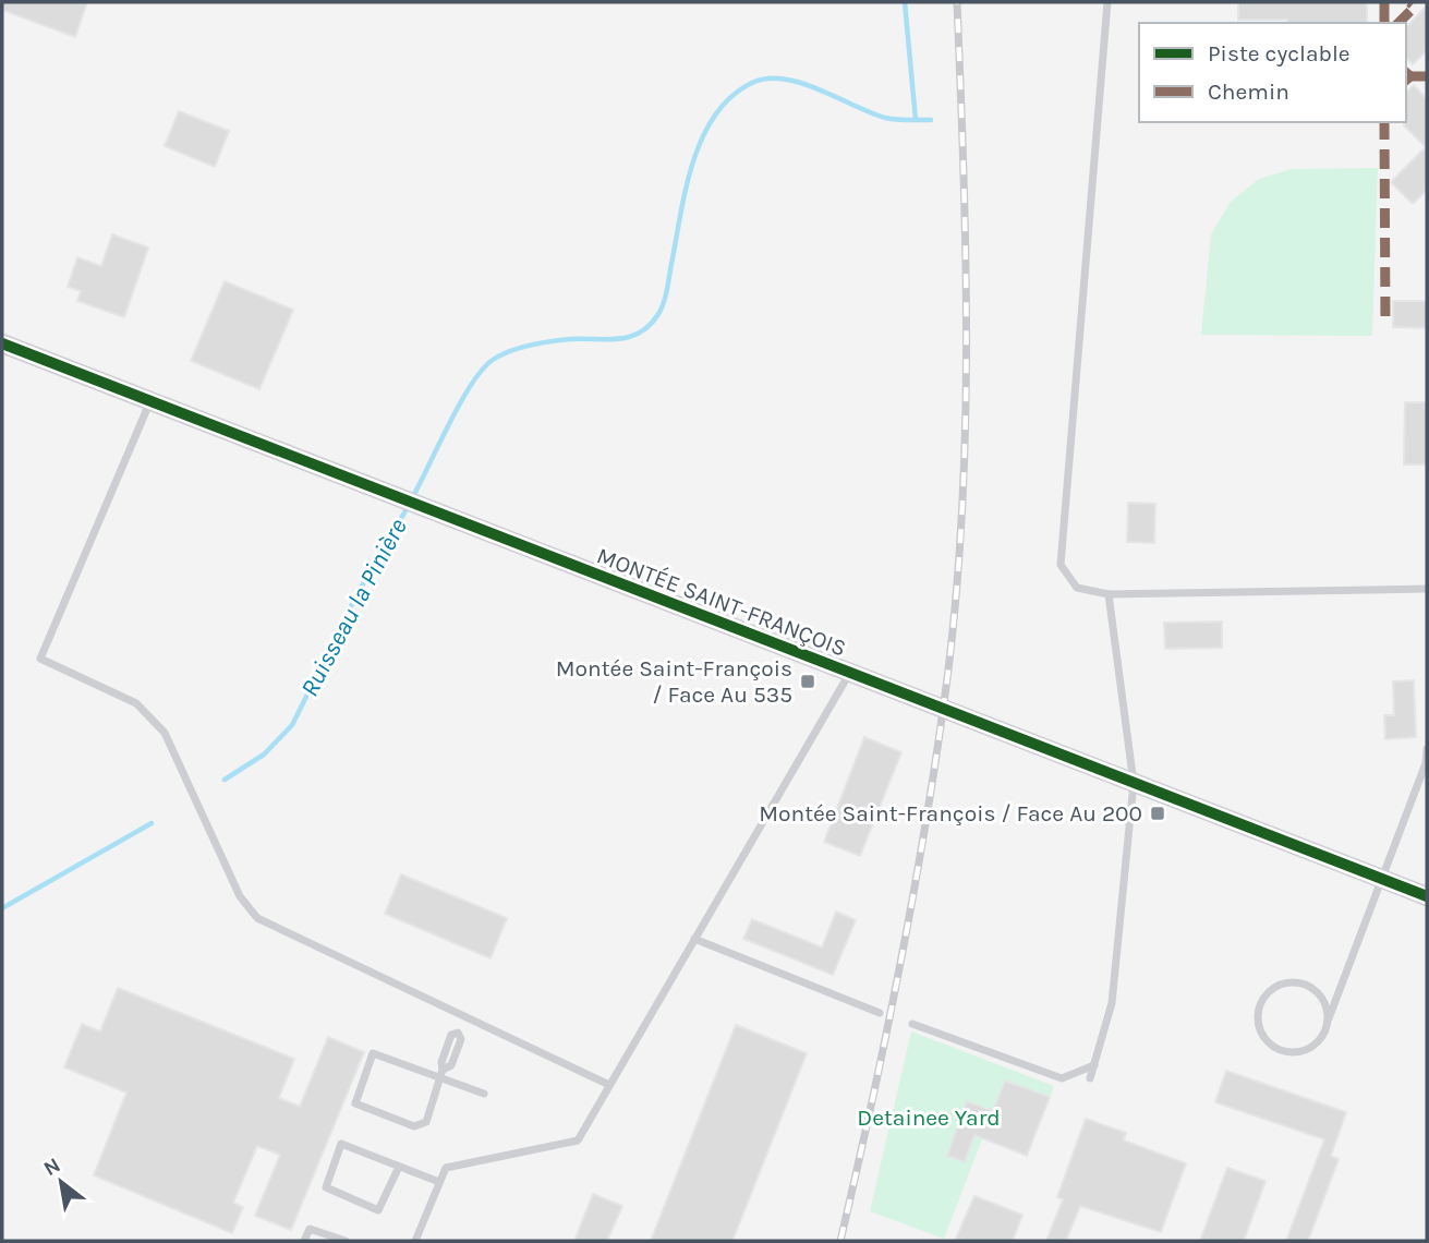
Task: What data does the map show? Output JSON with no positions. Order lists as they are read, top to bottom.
{
  "streets": {
    "street": ["MONTÉE SAINT-FRANÇOIS"]
  },
  "water": ["Ruisseau la Pinière"],
  "parks": ["Detainee Yard"],
  "places": {
    "transit": ["Montée Saint-François / Face Au 535", "Montée Saint-François / Face Au 200"]
  },
  "legend": ["Piste cyclable", "Chemin"],
  "north": "top left"
}
